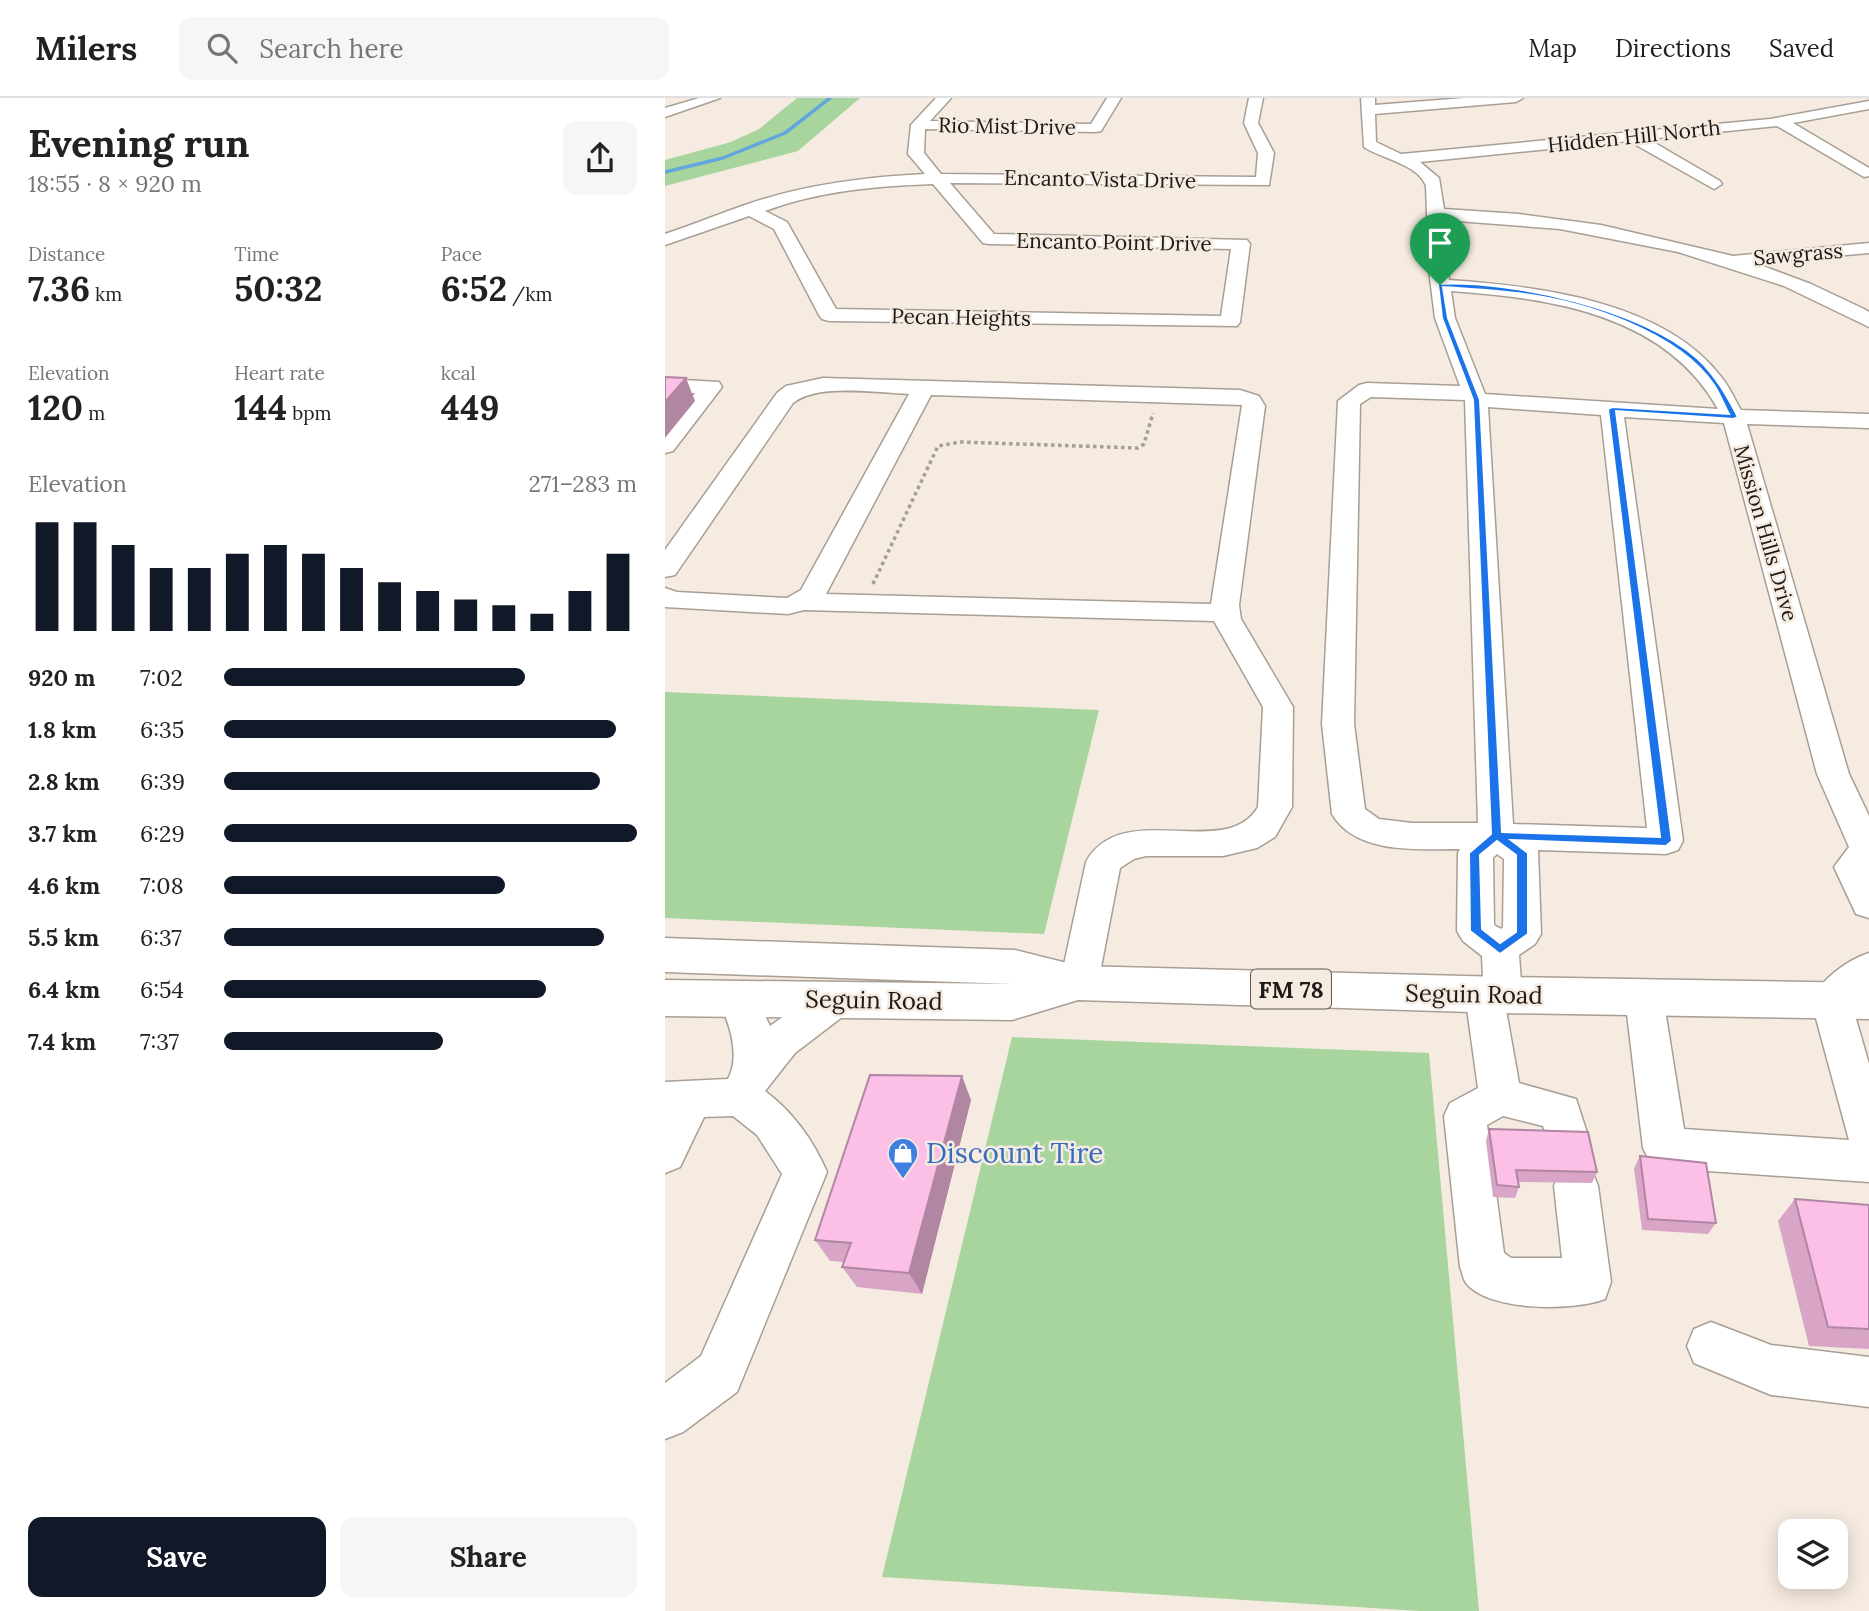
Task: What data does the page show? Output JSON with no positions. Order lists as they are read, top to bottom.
{
  "streets": {
    "main road": ["FM 78", "Seguin Road"],
    "street": [
      "Rio Mist Drive",
      "Hidden Hill North",
      "Encanto Vista Drive",
      "Encanto Point Drive",
      "Sawgrass",
      "Pecan Heights",
      "Mission Hills Drive"
    ]
  },
  "crossings": [
    ["Rio Mist Drive", "Encanto Point Drive"],
    ["Encanto Vista Drive", "Encanto Point Drive"],
    ["Encanto Point Drive", "Pecan Heights"]
  ],
  "places": {
    "shop": ["Discount Tire"]
  },
  "page": {
    "header": "Milers",
    "search": "Search here",
    "nav": ["Map", "Directions", "Saved"],
    "heading": ["Evening run", "18:55 · 8 × 920 m"],
    "stats": [
      ["Distance", "7.36 km"],
      ["Time", "50:32"],
      ["Pace", "6:52 /km"],
      ["Elevation", "120 m"],
      ["Heart rate", "144 bpm"],
      ["kcal", "449"]
    ],
    "chart": ["Elevation", "271–283 m"],
    "list": [
      {
        "name": "920 m",
        "note": "7:02"
      },
      {
        "name": "1.8 km",
        "note": "6:35"
      },
      {
        "name": "2.8 km",
        "note": "6:39"
      },
      {
        "name": "3.7 km",
        "note": "6:29"
      },
      {
        "name": "4.6 km",
        "note": "7:08"
      },
      {
        "name": "5.5 km",
        "note": "6:37"
      },
      {
        "name": "6.4 km",
        "note": "6:54"
      },
      {
        "name": "7.4 km",
        "note": "7:37"
      }
    ],
    "buttons": ["Save", "Share"]
  }
}
